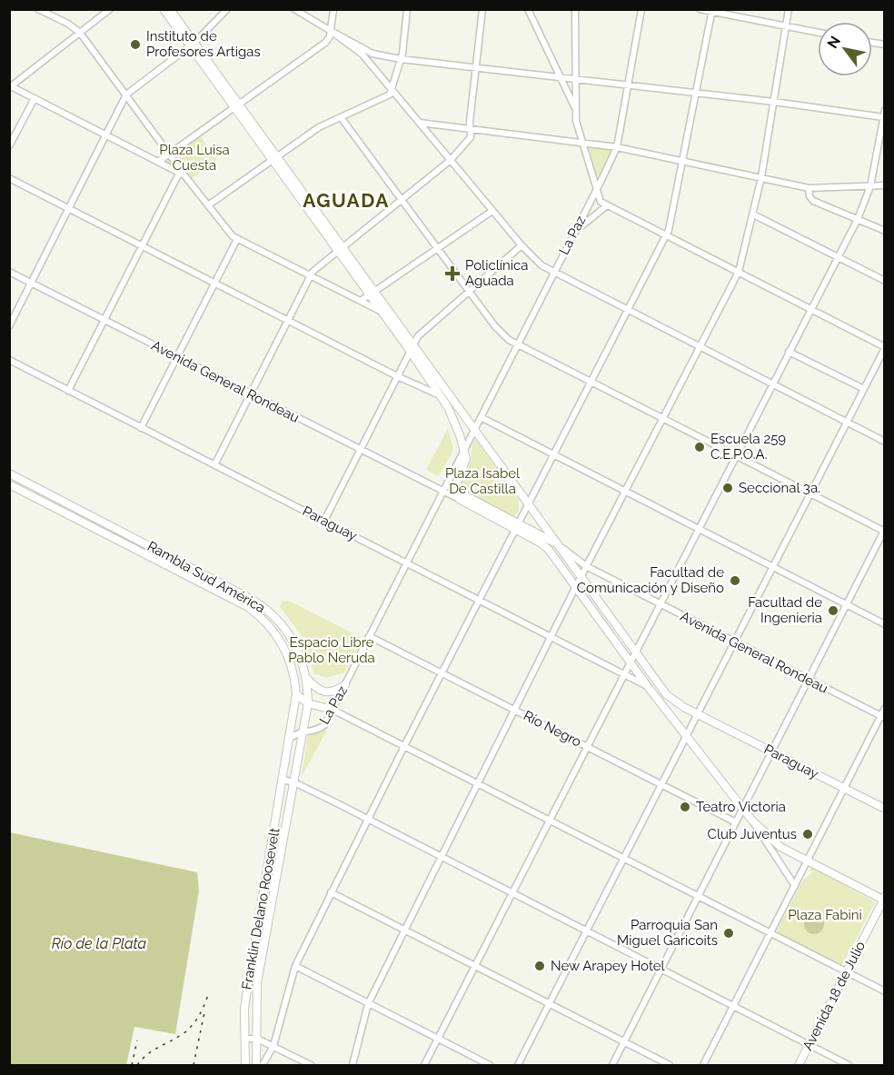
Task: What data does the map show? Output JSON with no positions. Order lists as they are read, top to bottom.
{
  "streets": {
    "main road": [
      "La Paz",
      "Avenida General Rondeau",
      "Paraguay",
      "Rambla Sud América",
      "Franklin Delano Roosevelt",
      "Avenida 18 de Julio"
    ],
    "street": ["Río Negro"]
  },
  "crossings": [
    ["La Paz", "Avenida General Rondeau"],
    ["La Paz", "Paraguay"],
    ["La Paz", "Rambla Sud América"],
    ["La Paz", "Río Negro"],
    ["Avenida General Rondeau", "Paraguay"],
    ["Rambla Sud América", "Franklin Delano Roosevelt"]
  ],
  "districts": ["AGUADA"],
  "water": ["Río de la Plata"],
  "parks": [
    "Plaza Luisa Cuesta",
    "Plaza Isabel De Castilla",
    "Espacio Libre Pablo Neruda",
    "Plaza Fabini"
  ],
  "places": {
    "other": [
      "Instituto de Profesores Artigas",
      "Escuela 259 C.E.P.O.A.",
      "Seccional 3a.",
      "Facultad de Comunicación y Diseño",
      "Facultad de Ingenieria",
      "Teatro Victoria",
      "Club Juventus",
      "Parroquia San Miguel Garicoits",
      "New Arapey Hotel"
    ],
    "health": ["Policlínica Aguada"]
  },
  "north": "top left"
}
